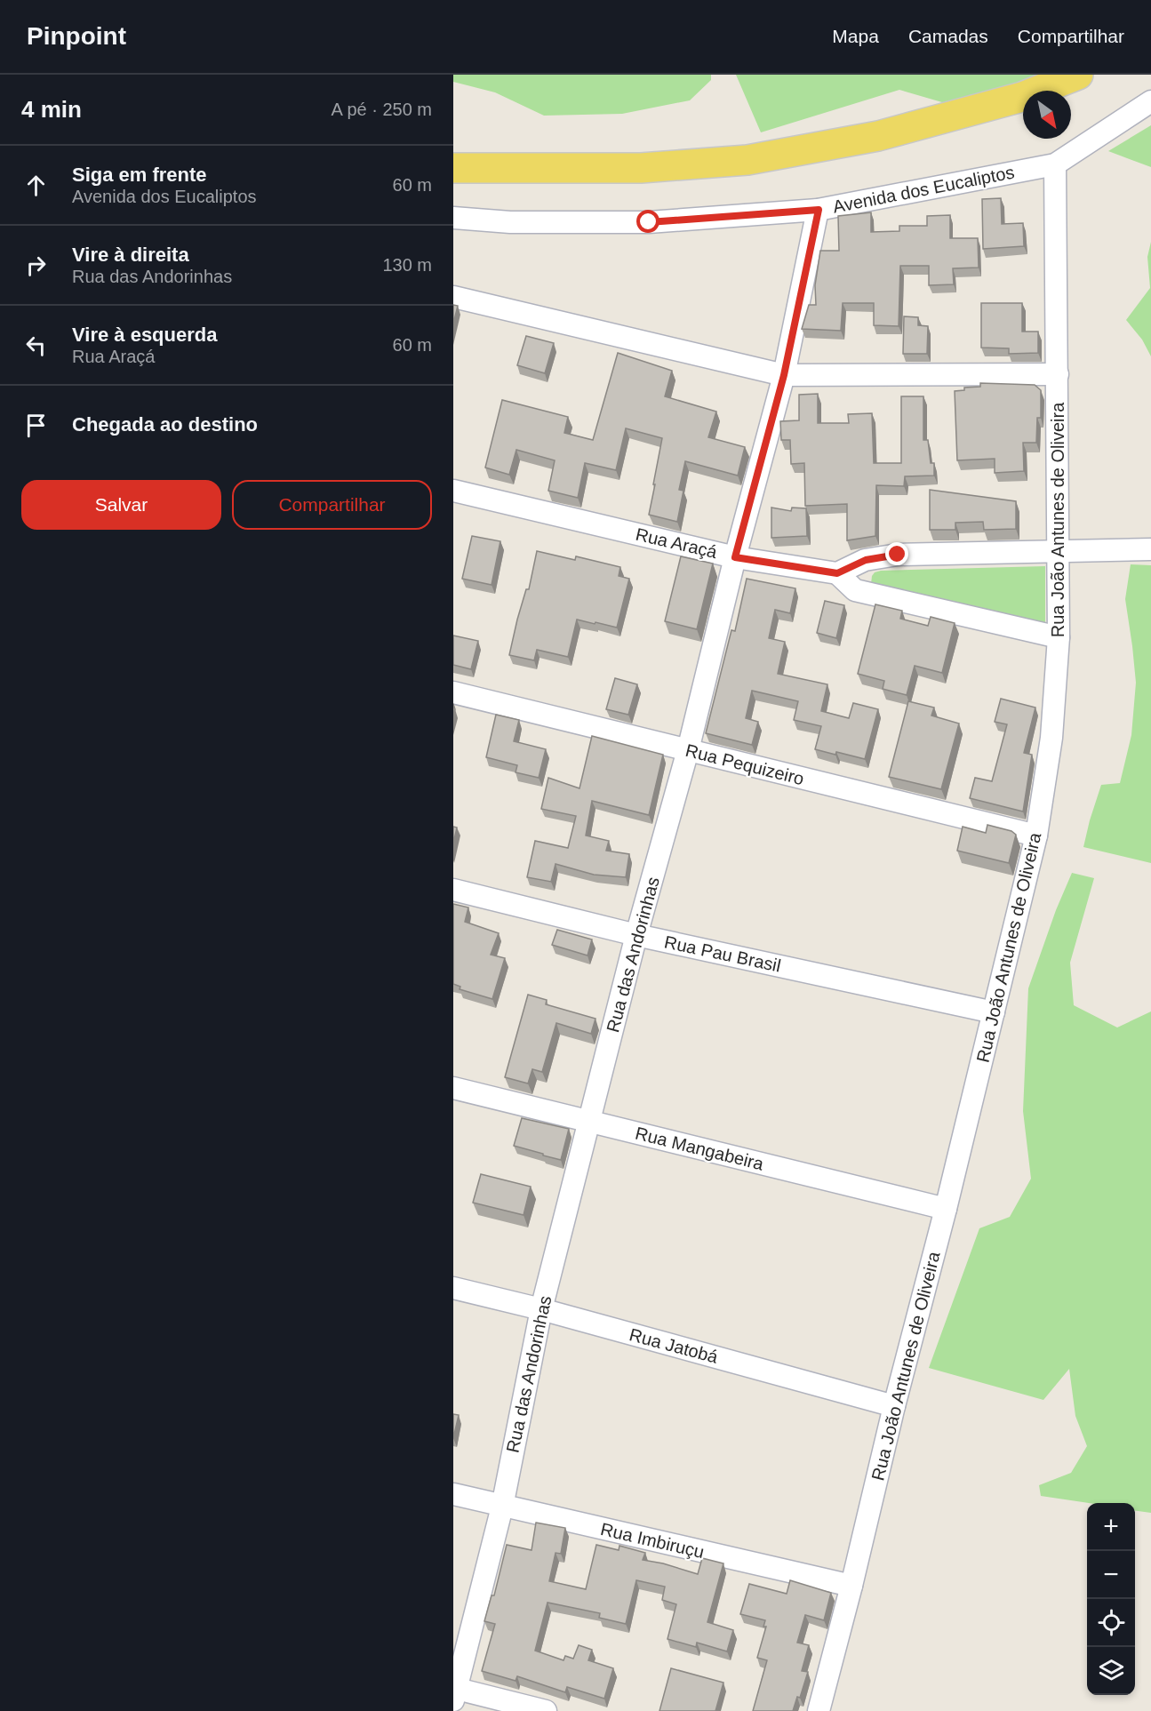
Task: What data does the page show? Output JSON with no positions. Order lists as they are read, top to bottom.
{
  "streets": {
    "street": [
      "Avenida dos Eucaliptos",
      "Rua João Antunes de Oliveira",
      "Rua Araçá",
      "Rua Pequizeiro",
      "Rua Pau Brasil",
      "Rua das Andorinhas",
      "Rua Mangabeira",
      "Rua Jatobá",
      "Rua Imbiruçu"
    ]
  },
  "crossings": [
    ["Avenida dos Eucaliptos", "Rua João Antunes de Oliveira"],
    ["Avenida dos Eucaliptos", "Rua das Andorinhas"],
    ["Rua João Antunes de Oliveira", "Rua Pequizeiro"],
    ["Rua João Antunes de Oliveira", "Rua Pau Brasil"],
    ["Rua João Antunes de Oliveira", "Rua Mangabeira"],
    ["Rua João Antunes de Oliveira", "Rua Jatobá"],
    ["Rua João Antunes de Oliveira", "Rua Imbiruçu"],
    ["Rua Araçá", "Rua das Andorinhas"],
    ["Rua Pequizeiro", "Rua das Andorinhas"],
    ["Rua Pau Brasil", "Rua das Andorinhas"],
    ["Rua das Andorinhas", "Rua Mangabeira"],
    ["Rua das Andorinhas", "Rua Jatobá"],
    ["Rua das Andorinhas", "Rua Imbiruçu"]
  ],
  "north": "bottom right",
  "page": {
    "header": "Pinpoint",
    "nav": ["Mapa", "Camadas", "Compartilhar"],
    "heading": ["4 min", "A pé · 250 m"],
    "list": [
      ["Siga em frente", "Avenida dos Eucaliptos", "60 m"],
      ["Vire à direita", "Rua das Andorinhas", "130 m"],
      ["Vire à esquerda", "Rua Araçá", "60 m"],
      "Chegada ao destino"
    ],
    "buttons": ["Salvar", "Compartilhar"],
    "map_buttons": ["+", "−"]
  }
}
